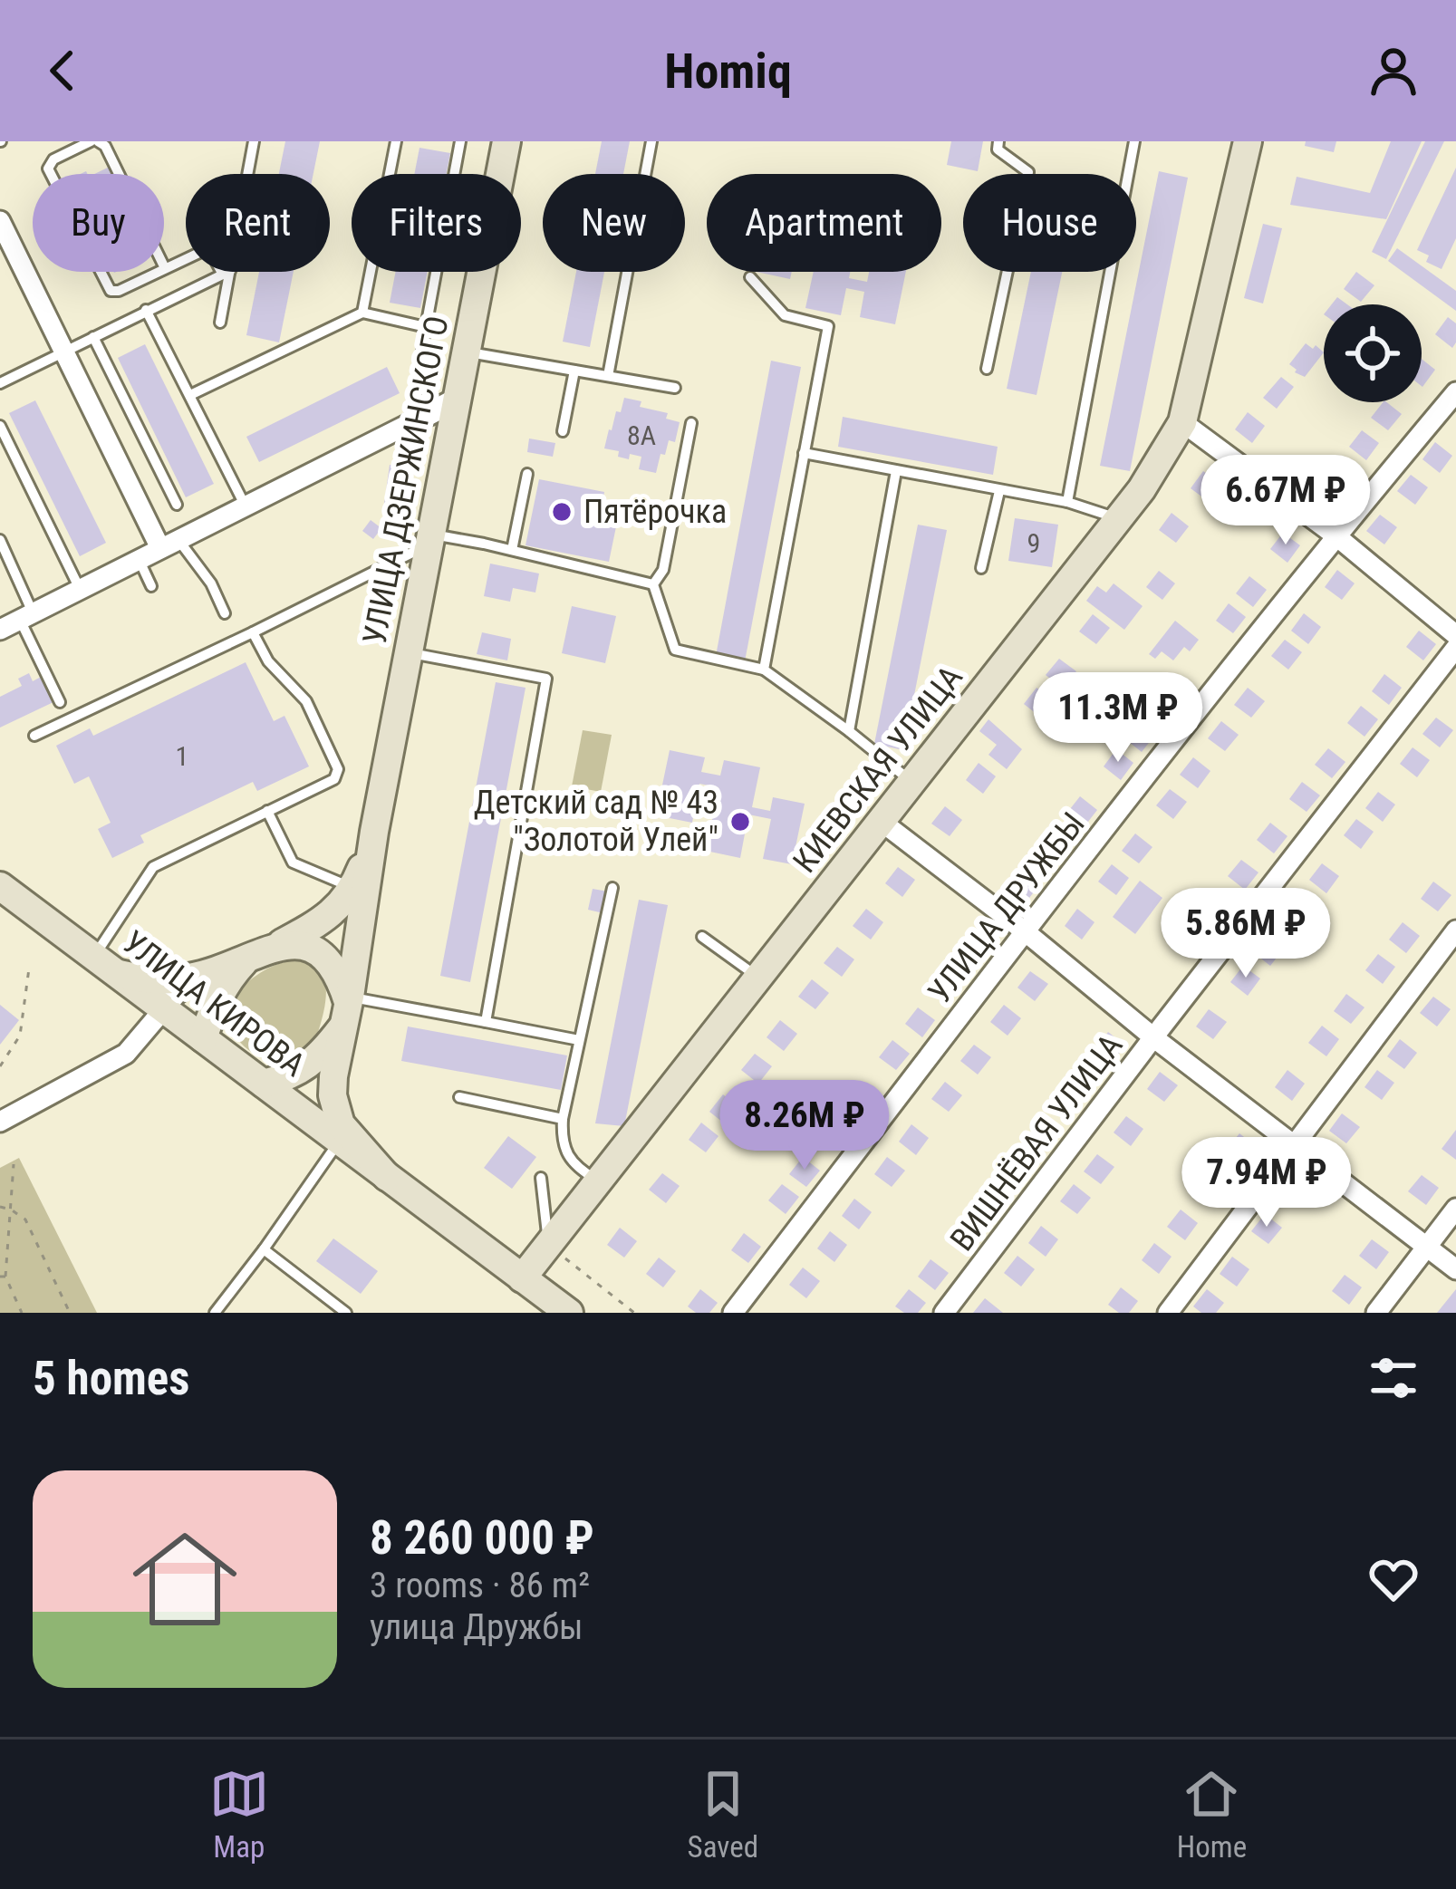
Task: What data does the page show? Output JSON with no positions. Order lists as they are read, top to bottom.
{
  "streets": {
    "main road": ["УЛИЦА ДЗЕРЖИНСКОГО", "КИЕВСКАЯ УЛИЦА", "УЛИЦА КИРОВА"],
    "street": ["УЛИЦА ДРУЖБЫ", "ВИШНЁВАЯ УЛИЦА"]
  },
  "places": ["Пятёрочка", "Детский сад № 43 \"Золотой Улей\""],
  "house_numbers": ["8А", "9", "1"],
  "page": {
    "header": "Homiq",
    "chip": [
      "Buy",
      "Rent",
      "Filters",
      "New",
      "Apartment",
      "House"
    ],
    "price": [
      "6.67M ₽",
      "11.3M ₽",
      "5.86M ₽",
      "8.26M ₽",
      "7.94M ₽"
    ],
    "heading": "5 homes",
    "list": [
      {
        "name": "8 260 000 ₽",
        "note": "3 rooms · 86 m² · улица Дружбы"
      }
    ],
    "tabs": ["Map", "Saved", "Home"]
  }
}
